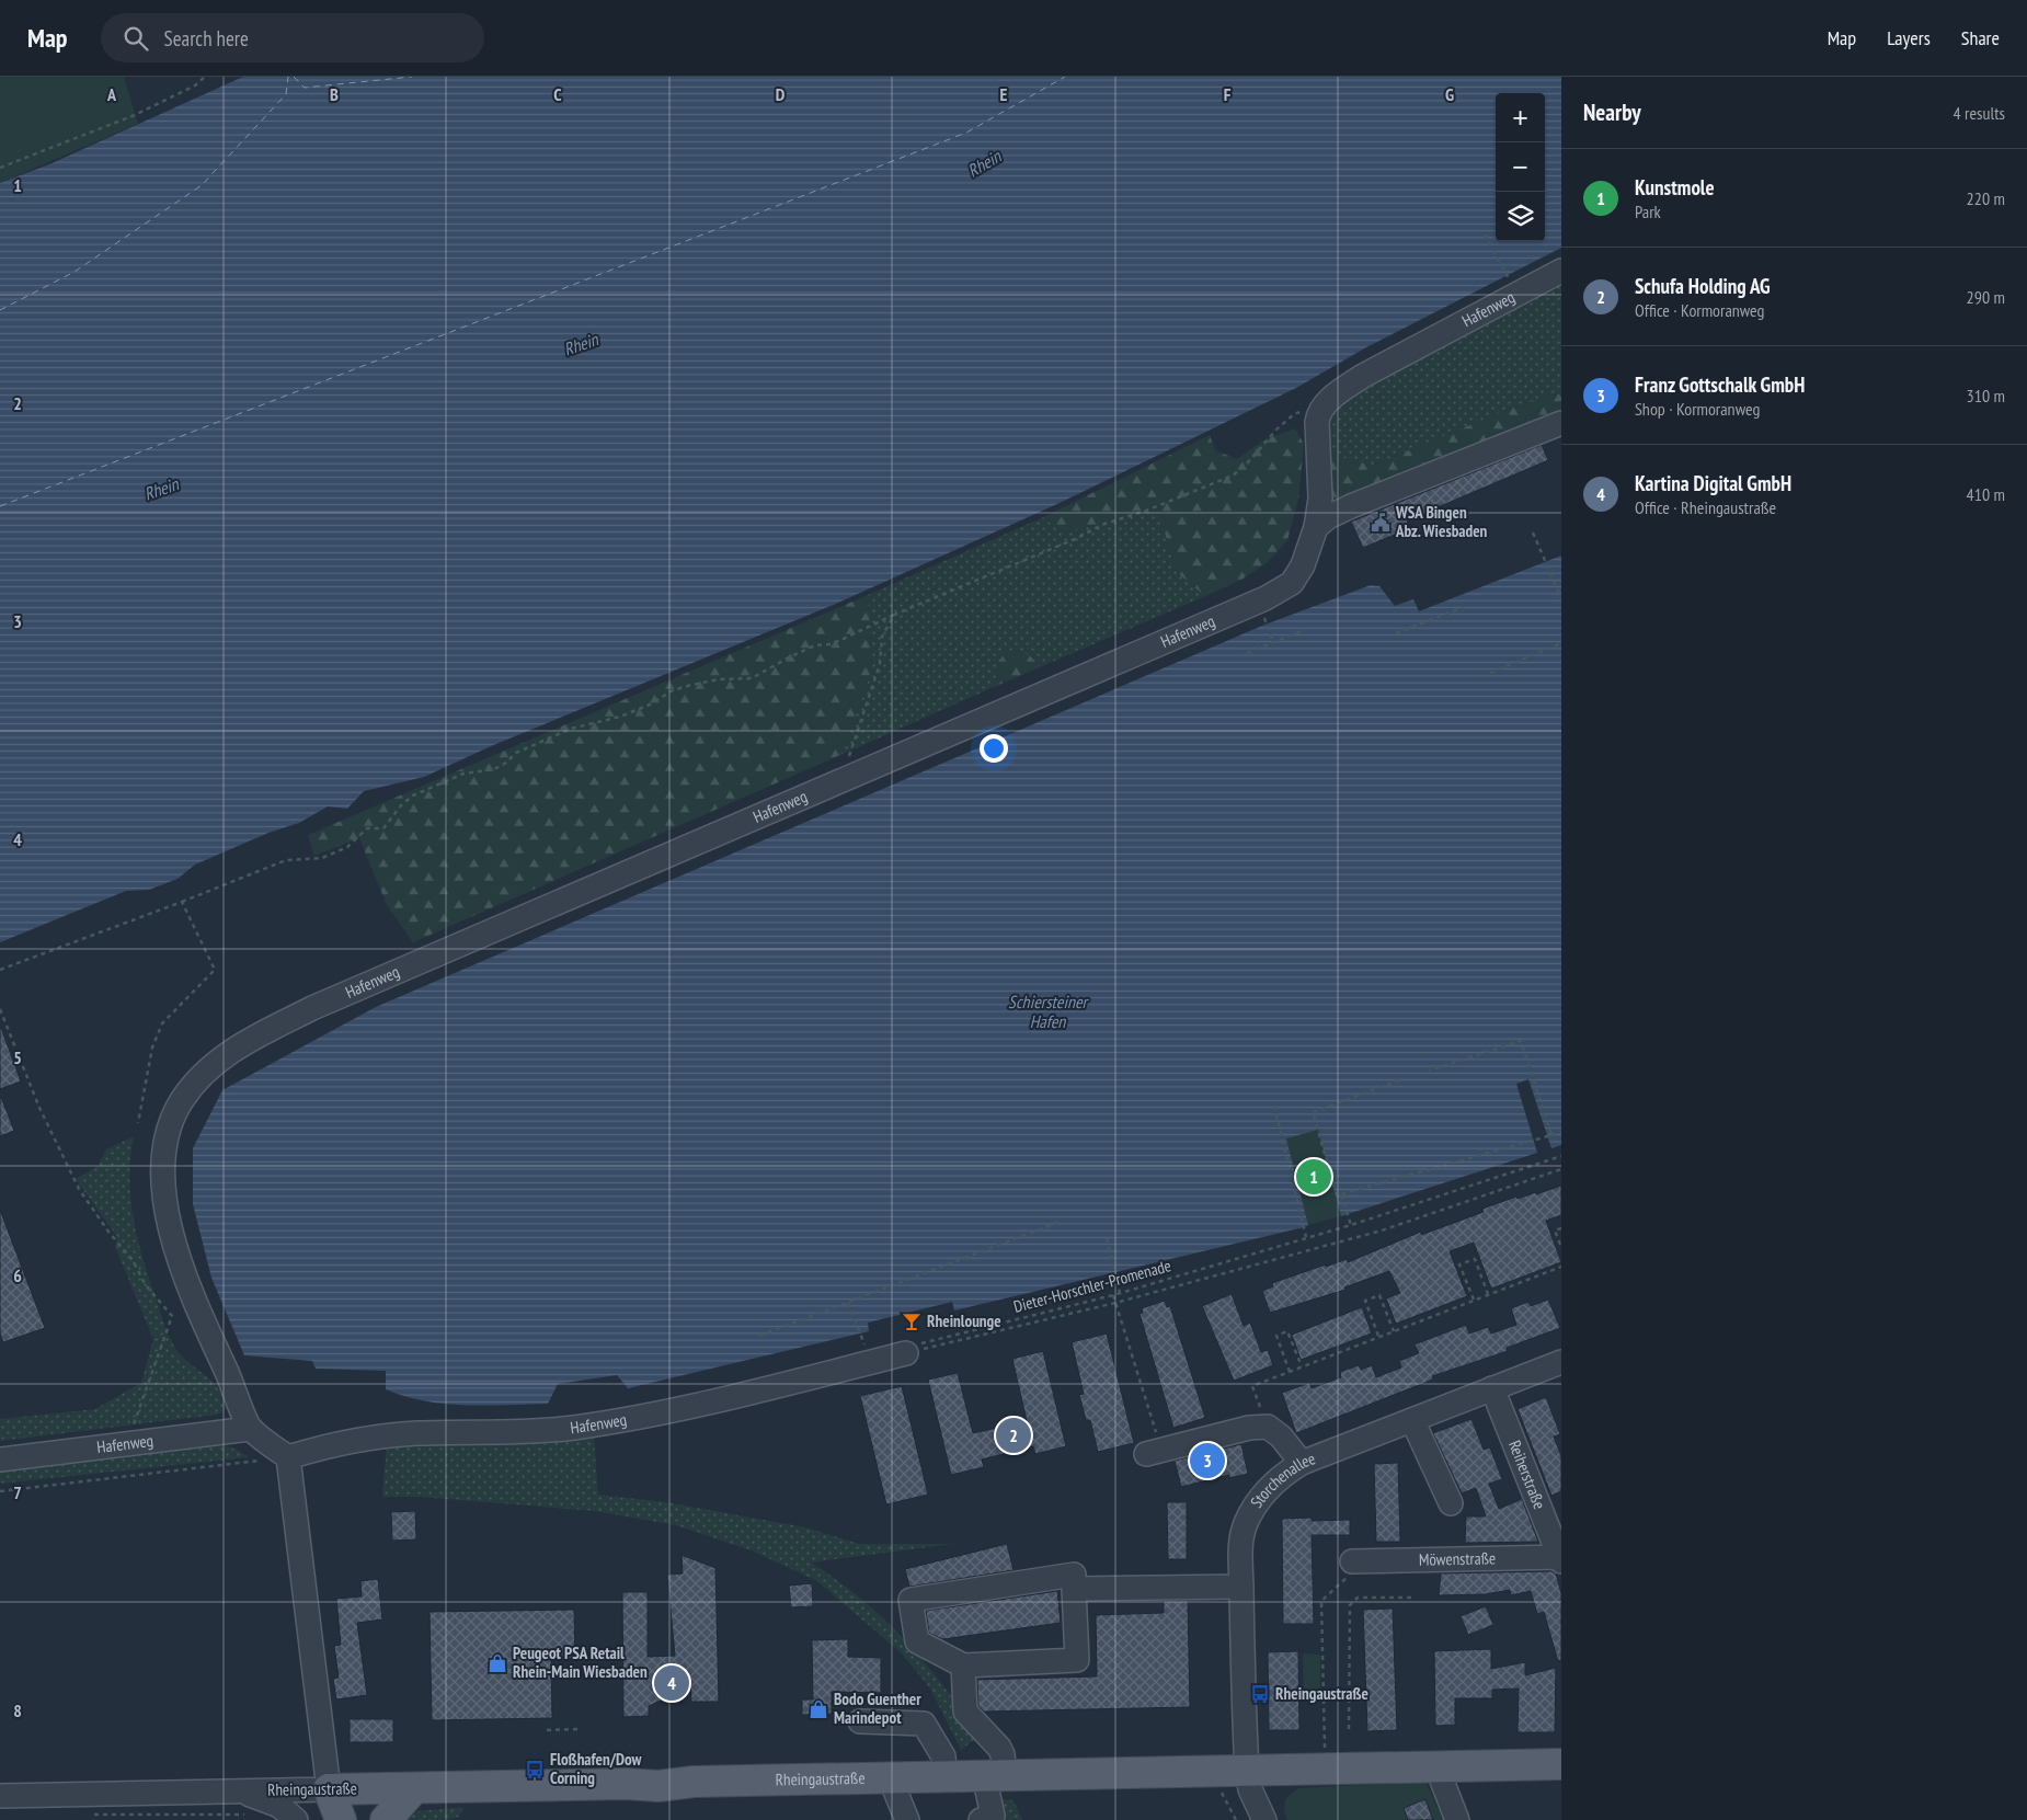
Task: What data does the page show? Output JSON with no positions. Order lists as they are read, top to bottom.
{
  "streets": {
    "main road": ["Rheingaustraße"],
    "street": [
      "Hafenweg",
      "Reiherstraße",
      "Storchenallee",
      "Möwenstraße"
    ],
    "path": ["Dieter-Horschler-Promenade"]
  },
  "crossings": [
    ["Hafenweg", "Dieter-Horschler-Promenade"],
    ["Reiherstraße", "Storchenallee"],
    ["Reiherstraße", "Möwenstraße"],
    ["Storchenallee", "Rheingaustraße"]
  ],
  "water": ["Rhein", "Schiersteiner Hafen"],
  "places": {
    "public building": ["WSA Bingen Abz. Wiesbaden"],
    "bar": ["Rheinlounge"],
    "shop": ["Peugeot PSA Retail Rhein-Main Wiesbaden", "Bodo Guenther Marindepot"],
    "bus stop": ["Rheingaustraße", "Floßhafen/Dow Corning"]
  },
  "page": {
    "header": "Map",
    "search": "Search here",
    "nav": ["Map", "Layers", "Share"],
    "heading": ["Nearby", "4 results"],
    "map_buttons": ["+", "−"],
    "list": [
      {
        "mark": "1",
        "name": "Kunstmole",
        "note": "Park",
        "value": "220 m"
      },
      {
        "mark": "2",
        "name": "Schufa Holding AG",
        "note": "Office · Kormoranweg",
        "value": "290 m"
      },
      {
        "mark": "3",
        "name": "Franz Gottschalk GmbH",
        "note": "Shop · Kormoranweg",
        "value": "310 m"
      },
      {
        "mark": "4",
        "name": "Kartina Digital GmbH",
        "note": "Office · Rheingaustraße",
        "value": "410 m"
      }
    ],
    "pins": [
      "1",
      "2",
      "3",
      "4"
    ]
  },
  "grid": {
    "columns": [
      "A",
      "B",
      "C",
      "D",
      "E",
      "F",
      "G"
    ],
    "rows": [
      "1",
      "2",
      "3",
      "4",
      "5",
      "6",
      "7",
      "8"
    ]
  }
}
